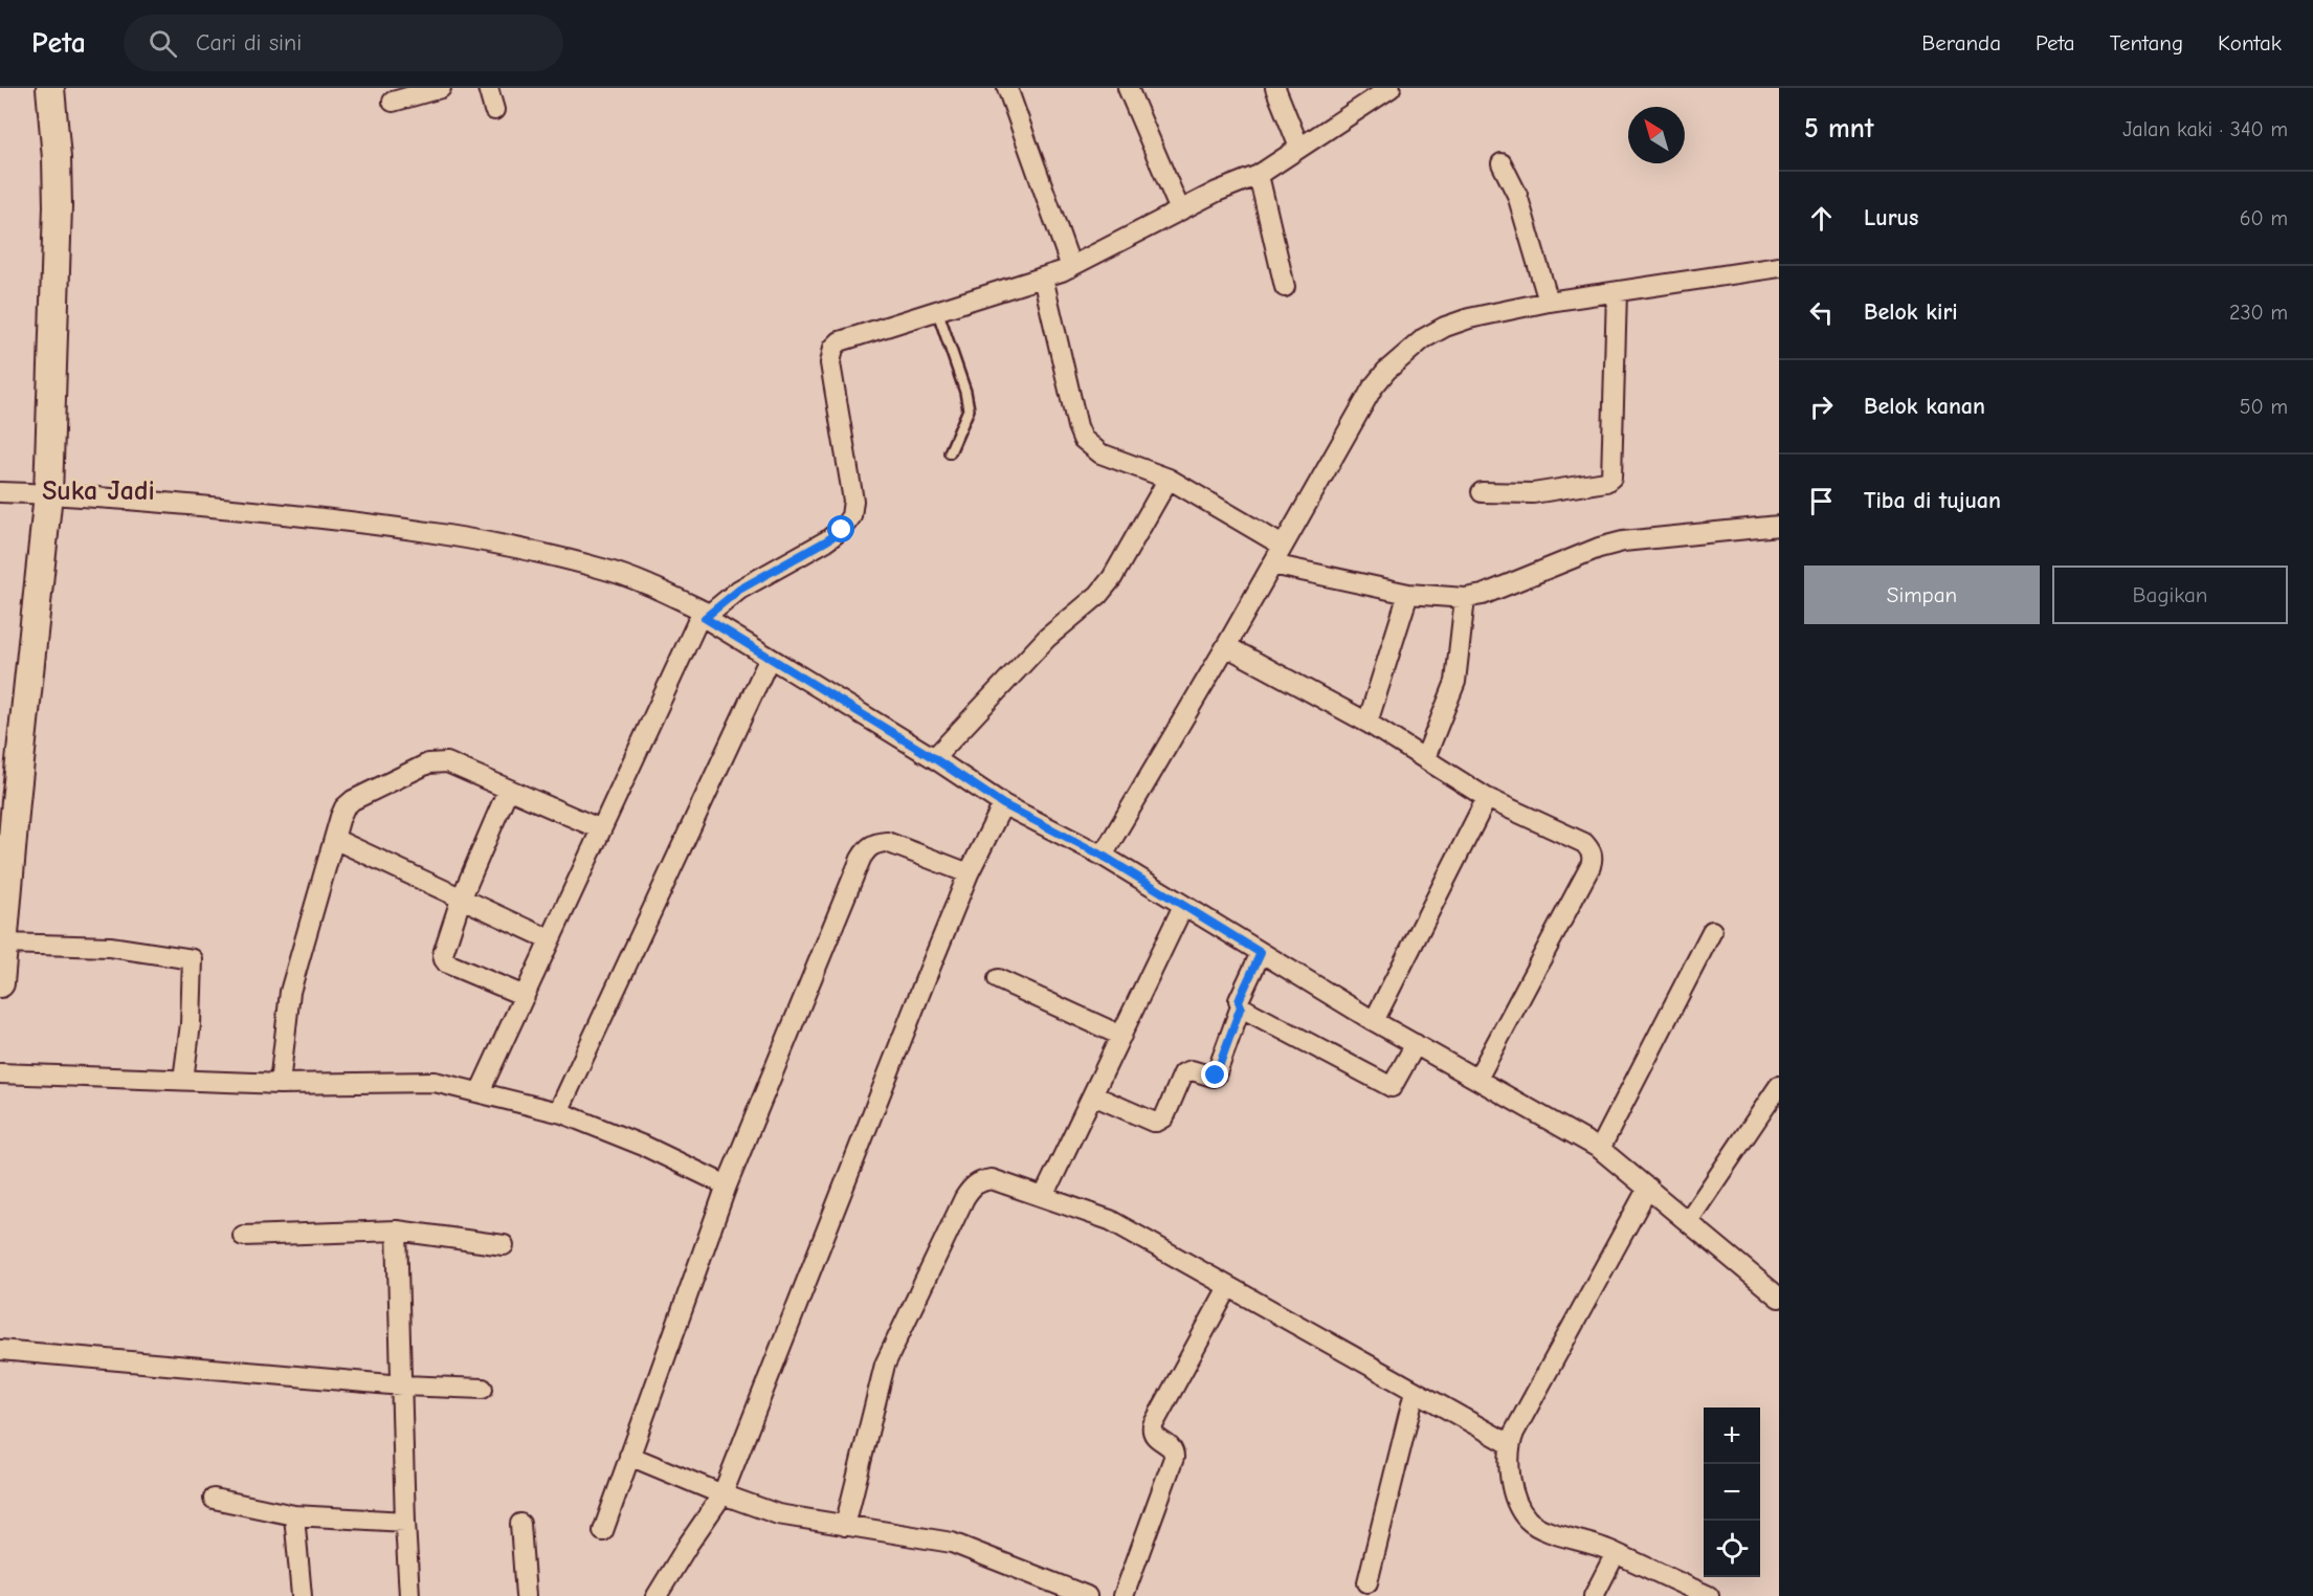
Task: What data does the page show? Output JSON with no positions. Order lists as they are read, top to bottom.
{
  "districts": ["Suka Jadi"],
  "north": "top left",
  "page": {
    "header": "Peta",
    "search": "Cari di sini",
    "nav": [
      "Beranda",
      "Peta",
      "Tentang",
      "Kontak"
    ],
    "heading": ["5 mnt", "Jalan kaki · 340 m"],
    "list": [
      ["Lurus", "60 m"],
      ["Belok kiri", "230 m"],
      ["Belok kanan", "50 m"],
      "Tiba di tujuan"
    ],
    "buttons": ["Simpan", "Bagikan"],
    "map_buttons": ["+", "−"]
  }
}
